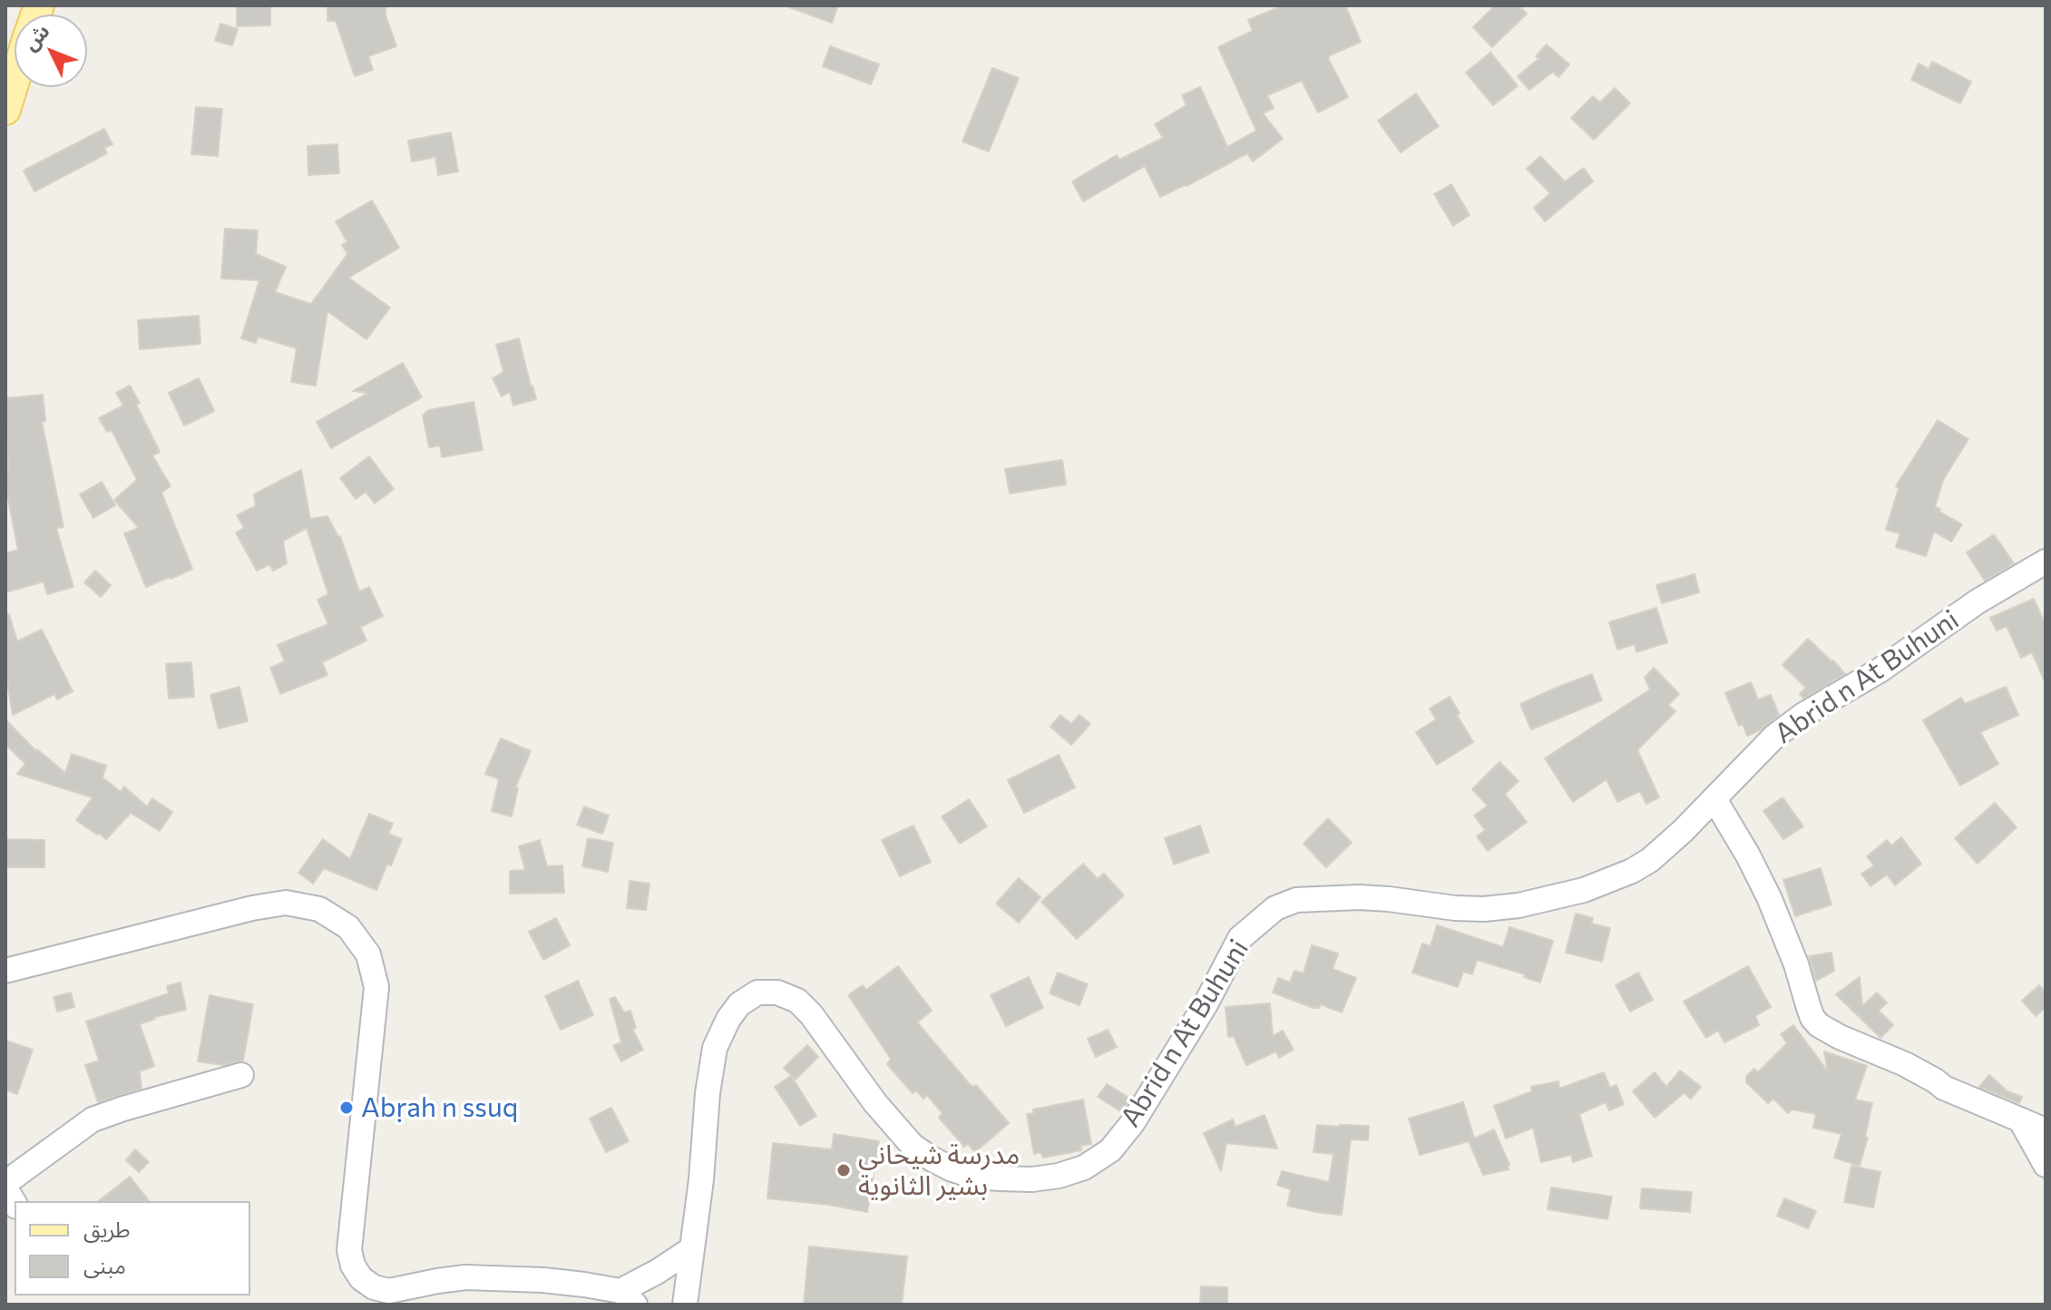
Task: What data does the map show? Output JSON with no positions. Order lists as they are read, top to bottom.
{
  "streets": {
    "street": ["Abrid n At Buhuni"]
  },
  "places": ["Abṛah n ssuq", "مدرسة شيحاني بشير الثانوية"],
  "legend": ["طريق", "مبنى"],
  "north": "top left"
}
